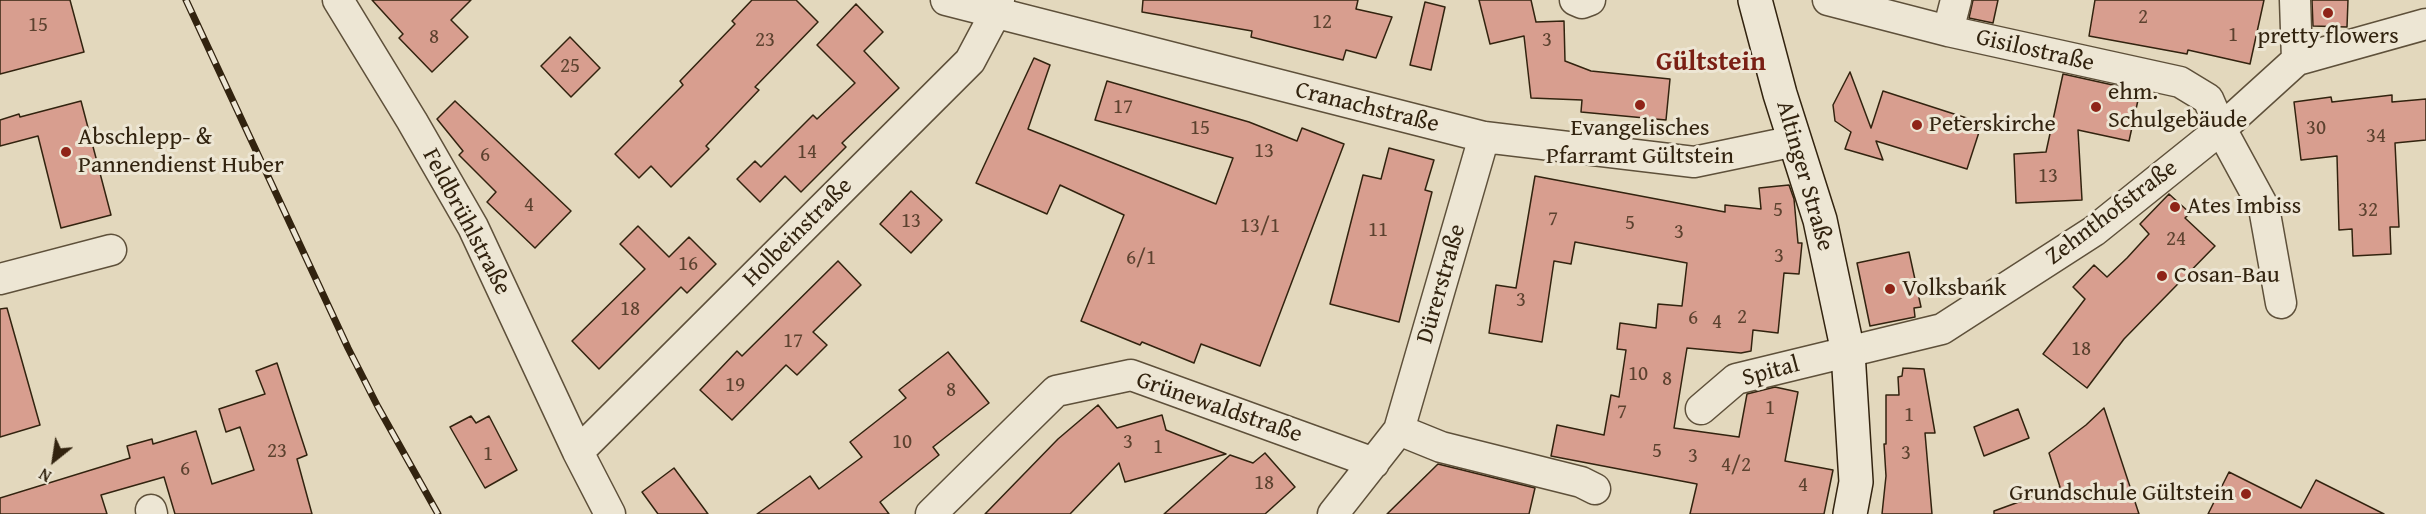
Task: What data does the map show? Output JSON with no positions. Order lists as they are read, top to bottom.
{
  "streets": {
    "street": [
      "Gisilostraße",
      "Cranachstraße",
      "Altinger Straße",
      "Zehnthofstraße",
      "Feldbrühlstraße",
      "Holbeinstraße",
      "Dürerstraße",
      "Spital",
      "Grünewaldstraße"
    ]
  },
  "crossings": [
    ["Gisilostraße", "Zehnthofstraße"],
    ["Cranachstraße", "Altinger Straße"],
    ["Cranachstraße", "Holbeinstraße"],
    ["Cranachstraße", "Dürerstraße"],
    ["Altinger Straße", "Zehnthofstraße"],
    ["Altinger Straße", "Spital"],
    ["Zehnthofstraße", "Spital"],
    ["Feldbrühlstraße", "Holbeinstraße"],
    ["Dürerstraße", "Grünewaldstraße"]
  ],
  "districts": ["Gültstein"],
  "places": [
    "pretty flowers",
    "Evangelisches Pfarramt Gültstein",
    "ehm. Schulgebäude",
    "Peterskirche",
    "Abschlepp- & Pannendienst Huber",
    "Ates Imbiss",
    "Cosan-Bau",
    "Volksbank",
    "Grundschule Gültstein"
  ],
  "house_numbers": [
    "2",
    "12",
    "15",
    "1",
    "8",
    "23",
    "3",
    "25",
    "17",
    "15",
    "30",
    "34",
    "13",
    "14",
    "6",
    "13",
    "4",
    "5",
    "32",
    "7",
    "13",
    "5",
    "13/1",
    "11",
    "3",
    "24",
    "3",
    "6/1",
    "16",
    "3",
    "18",
    "2",
    "6",
    "4",
    "17",
    "18",
    "10",
    "8",
    "19",
    "8",
    "1",
    "7",
    "1",
    "10",
    "3",
    "1",
    "23",
    "5",
    "3",
    "1",
    "3",
    "4/2",
    "6",
    "18",
    "4"
  ],
  "north": "bottom left"
}
